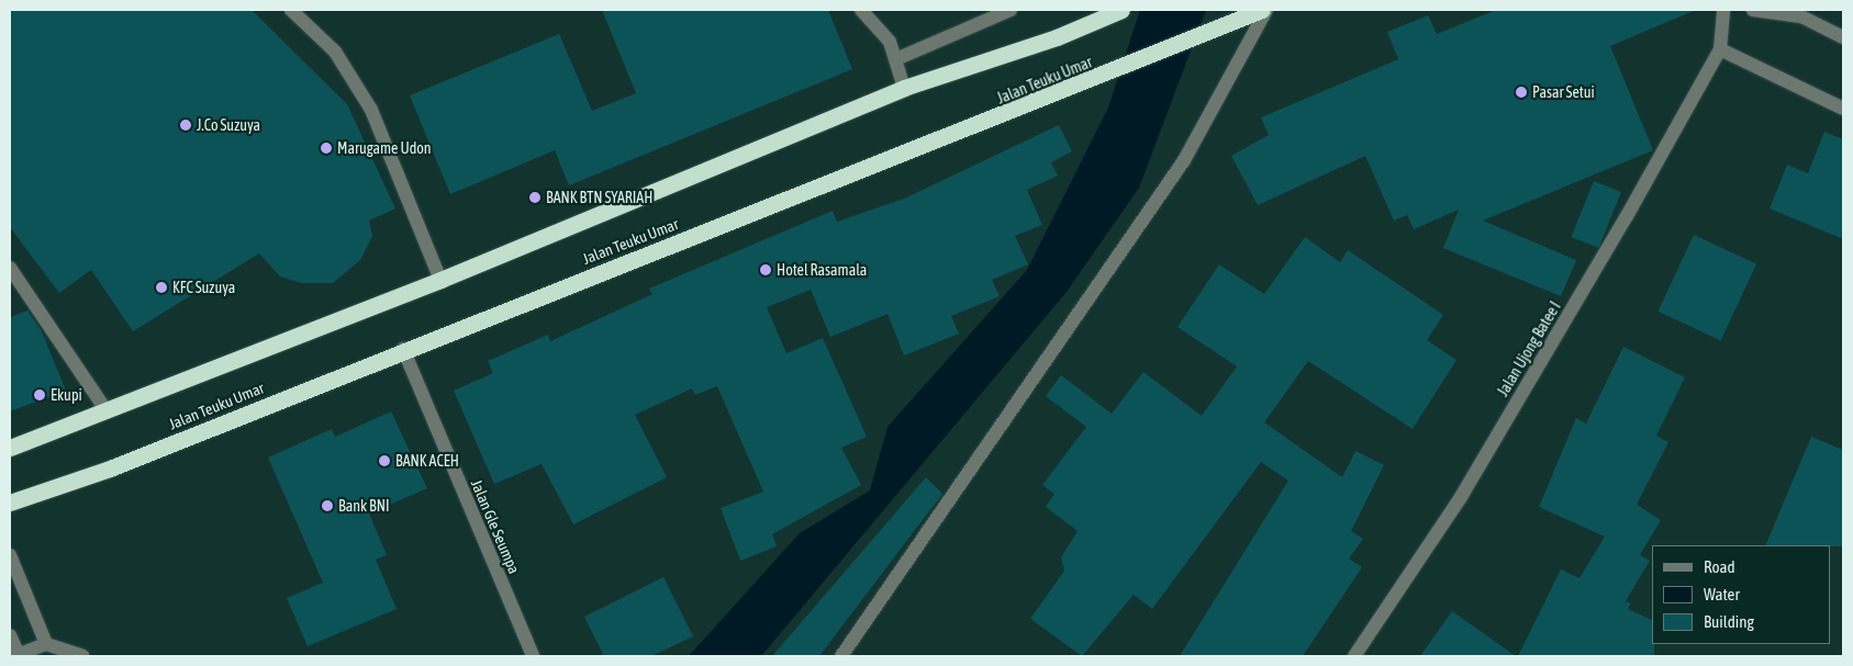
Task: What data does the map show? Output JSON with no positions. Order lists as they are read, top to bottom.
{
  "streets": {
    "highway": ["Jalan Teuku Umar"],
    "street": ["Jalan Ujong Batee I", "Jalan Gle Seumpa"]
  },
  "crossings": [
    ["Jalan Teuku Umar", "Jalan Gle Seumpa"]
  ],
  "places": [
    "Pasar Setui",
    "J.Co Suzuya",
    "Marugame Udon",
    "BANK BTN SYARIAH",
    "Hotel Rasamala",
    "KFC Suzuya",
    "Ekupi",
    "BANK ACEH",
    "Bank BNI"
  ],
  "legend": ["Road", "Water", "Building"]
}
